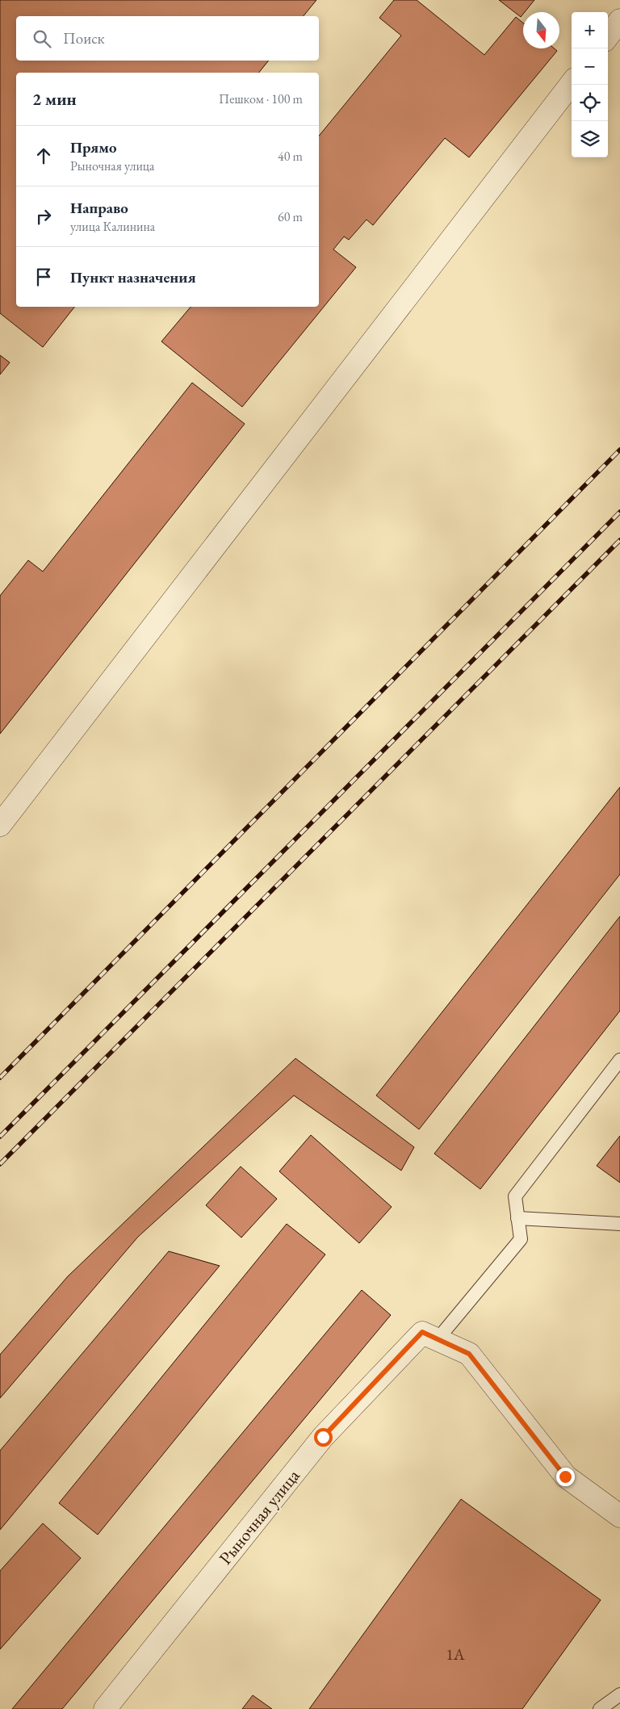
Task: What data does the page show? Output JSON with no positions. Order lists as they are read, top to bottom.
{
  "streets": {
    "street": ["Рыночная улица"]
  },
  "house_numbers": ["1А"],
  "north": "bottom",
  "page": {
    "map_buttons": ["+", "−"],
    "search": "Поиск",
    "heading": ["2 мин", "Пешком · 100 m"],
    "list": [
      ["Прямо", "Рыночная улица", "40 m"],
      ["Направо", "улица Калинина", "60 m"],
      "Пункт назначения"
    ]
  }
}
